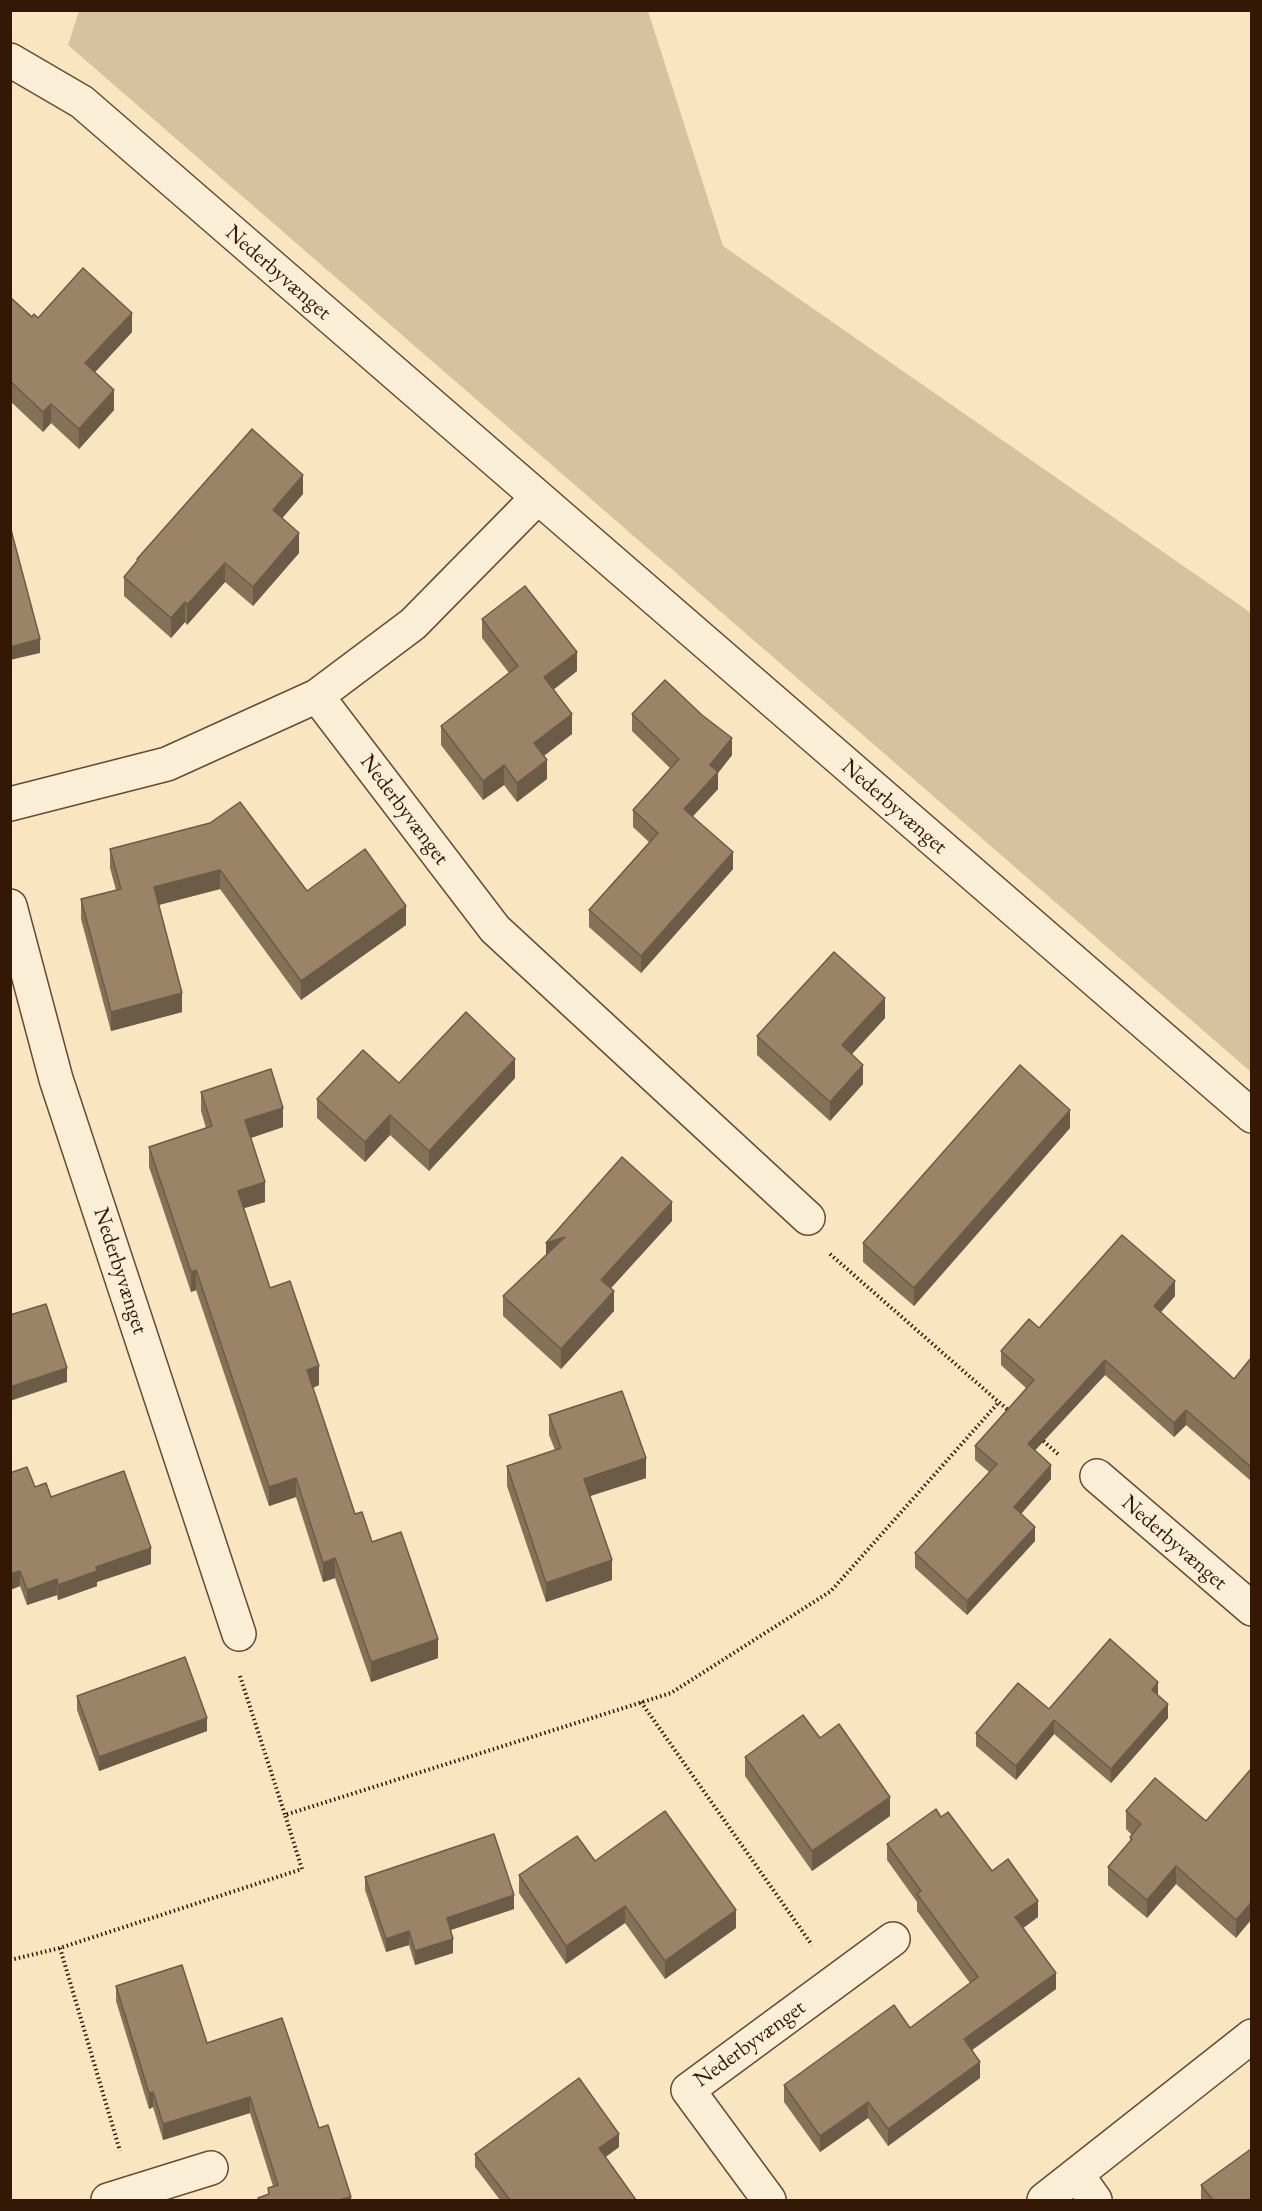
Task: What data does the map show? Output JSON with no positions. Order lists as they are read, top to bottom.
{
  "streets": {
    "street": ["Nederbyvænget"]
  }
}
